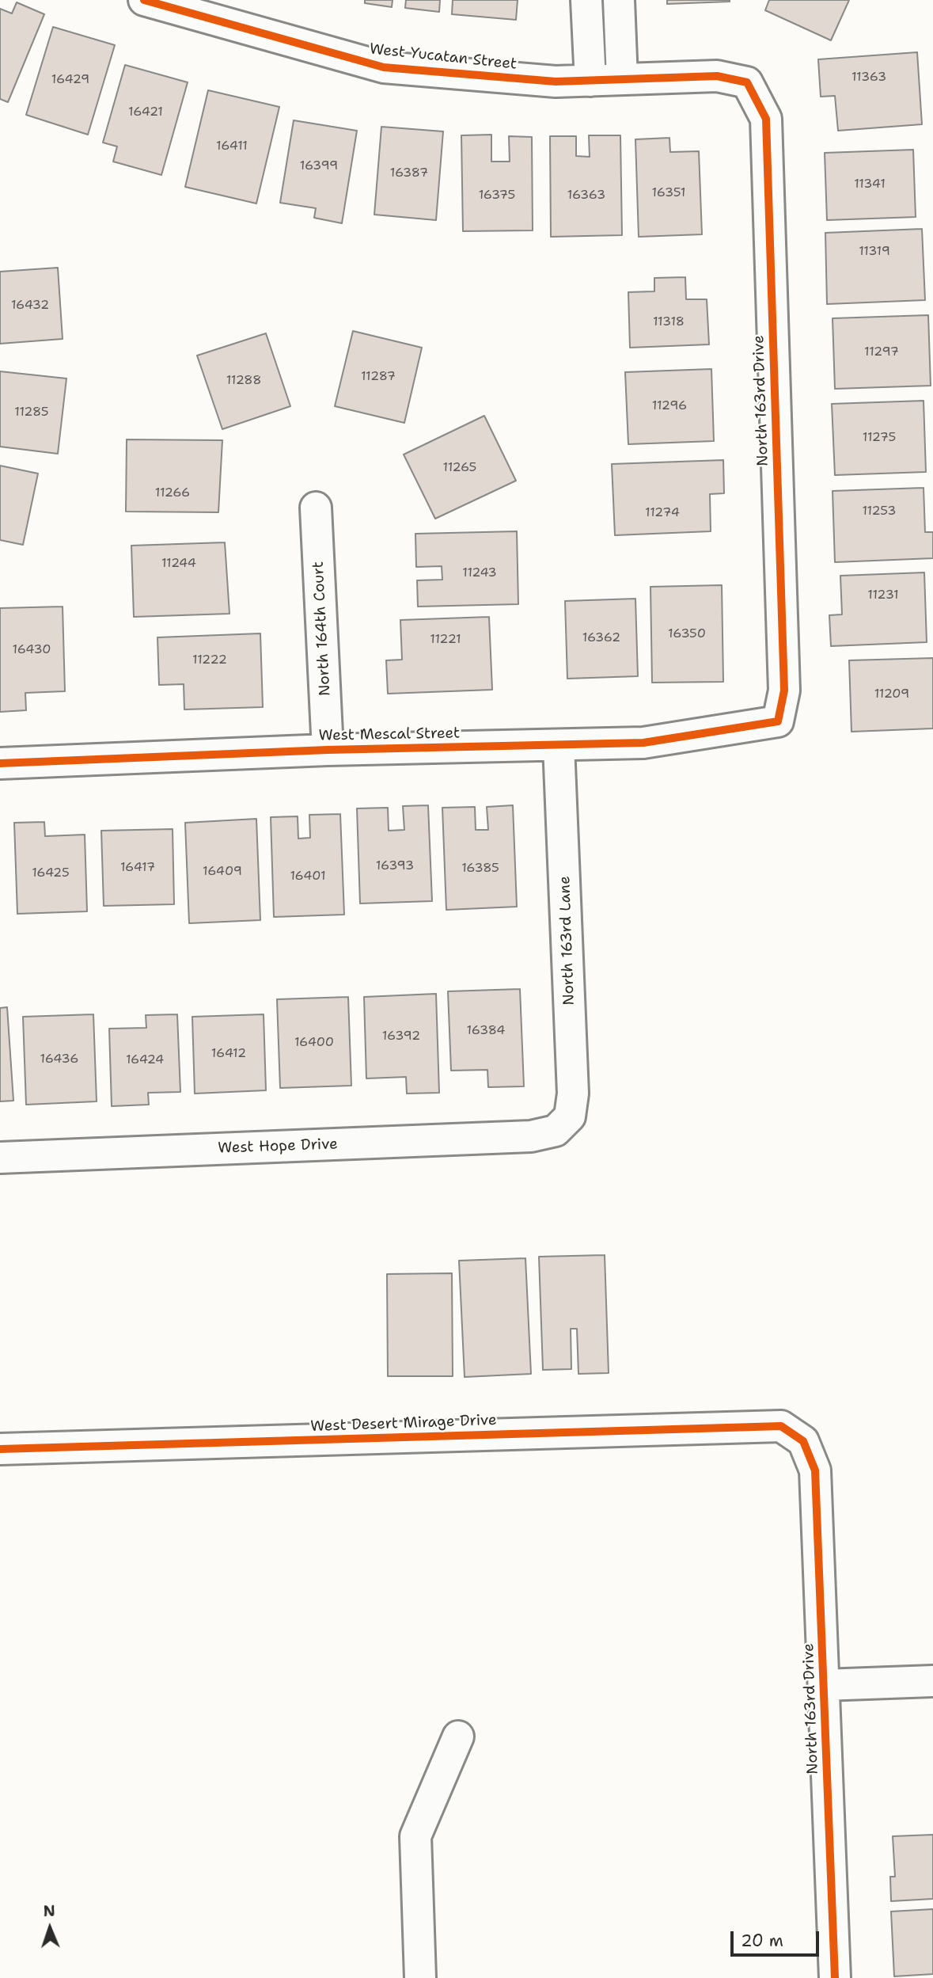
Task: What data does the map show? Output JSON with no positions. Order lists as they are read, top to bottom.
{
  "streets": {
    "street": [
      "West Yucatan Street",
      "North 163rd Drive",
      "North 164th Court",
      "West Mescal Street",
      "North 163rd Lane",
      "West Hope Drive",
      "West Desert Mirage Drive"
    ]
  },
  "crossings": [
    ["West Yucatan Street", "North 163rd Drive"],
    ["North 163rd Drive", "West Mescal Street"],
    ["North 163rd Drive", "West Desert Mirage Drive"],
    ["North 164th Court", "West Mescal Street"],
    ["West Mescal Street", "North 163rd Lane"],
    ["North 163rd Lane", "West Hope Drive"]
  ],
  "house_numbers": [
    "11363",
    "16429",
    "16421",
    "16411",
    "16399",
    "16387",
    "11341",
    "16351",
    "16375",
    "16363",
    "11319",
    "16432",
    "11318",
    "11297",
    "11287",
    "11288",
    "11296",
    "11285",
    "11275",
    "11265",
    "11266",
    "11253",
    "11274",
    "11244",
    "11243",
    "11231",
    "16350",
    "16362",
    "11221",
    "16430",
    "11222",
    "11209",
    "16393",
    "16417",
    "16385",
    "16409",
    "16425",
    "16401",
    "16384",
    "16392",
    "16400",
    "16412",
    "16436",
    "16424"
  ],
  "scale_bar": "20 m",
  "north": "top"
}
